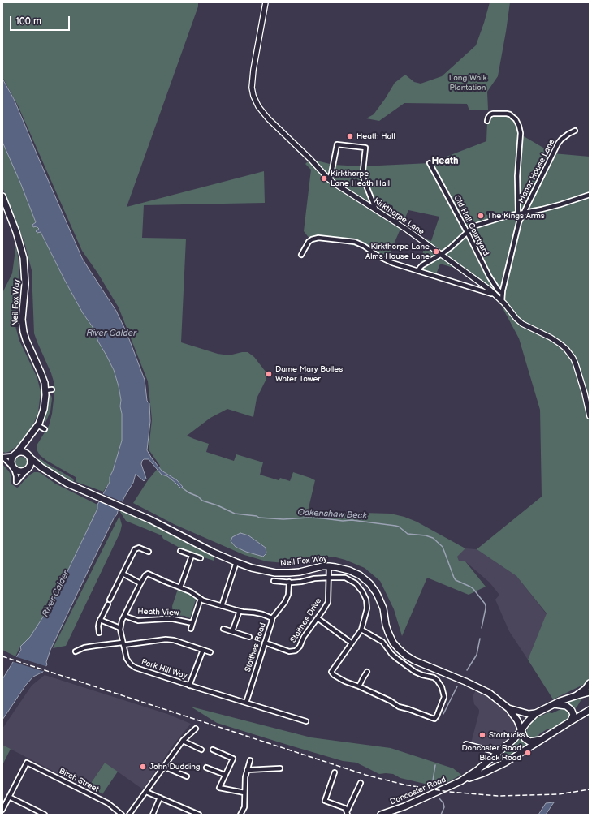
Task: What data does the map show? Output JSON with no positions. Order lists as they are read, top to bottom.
{
  "streets": {
    "main road": ["Neil Fox Way", "Doncaster Road"],
    "street": [
      "Manor House Lane",
      "Kirkthorpe Lane",
      "Old Hall Courtyard",
      "Heath View",
      "Staithes Drive",
      "Staithes Road",
      "Park Hill Way",
      "Birch Street"
    ]
  },
  "crossings": [
    ["Manor House Lane", "Kirkthorpe Lane"],
    ["Manor House Lane", "Old Hall Courtyard"],
    ["Neil Fox Way", "Staithes Drive"],
    ["Neil Fox Way", "Doncaster Road"],
    ["Heath View", "Park Hill Way"],
    ["Staithes Drive", "Staithes Road"],
    ["Staithes Road", "Park Hill Way"]
  ],
  "districts": ["Heath"],
  "water": ["River Calder", "Oakenshaw Beck"],
  "parks": ["Long Walk Plantation"],
  "places": [
    "Heath Hall",
    "Kirkthorpe Lane Heath Hall",
    "The Kings Arms",
    "Kirkthorpe Lane Alms House Lane",
    "Dame Mary Bolles Water Tower",
    "Starbucks",
    "Doncaster Road Black Road",
    "John Dudding"
  ],
  "scale_bar": "100 m"
}
